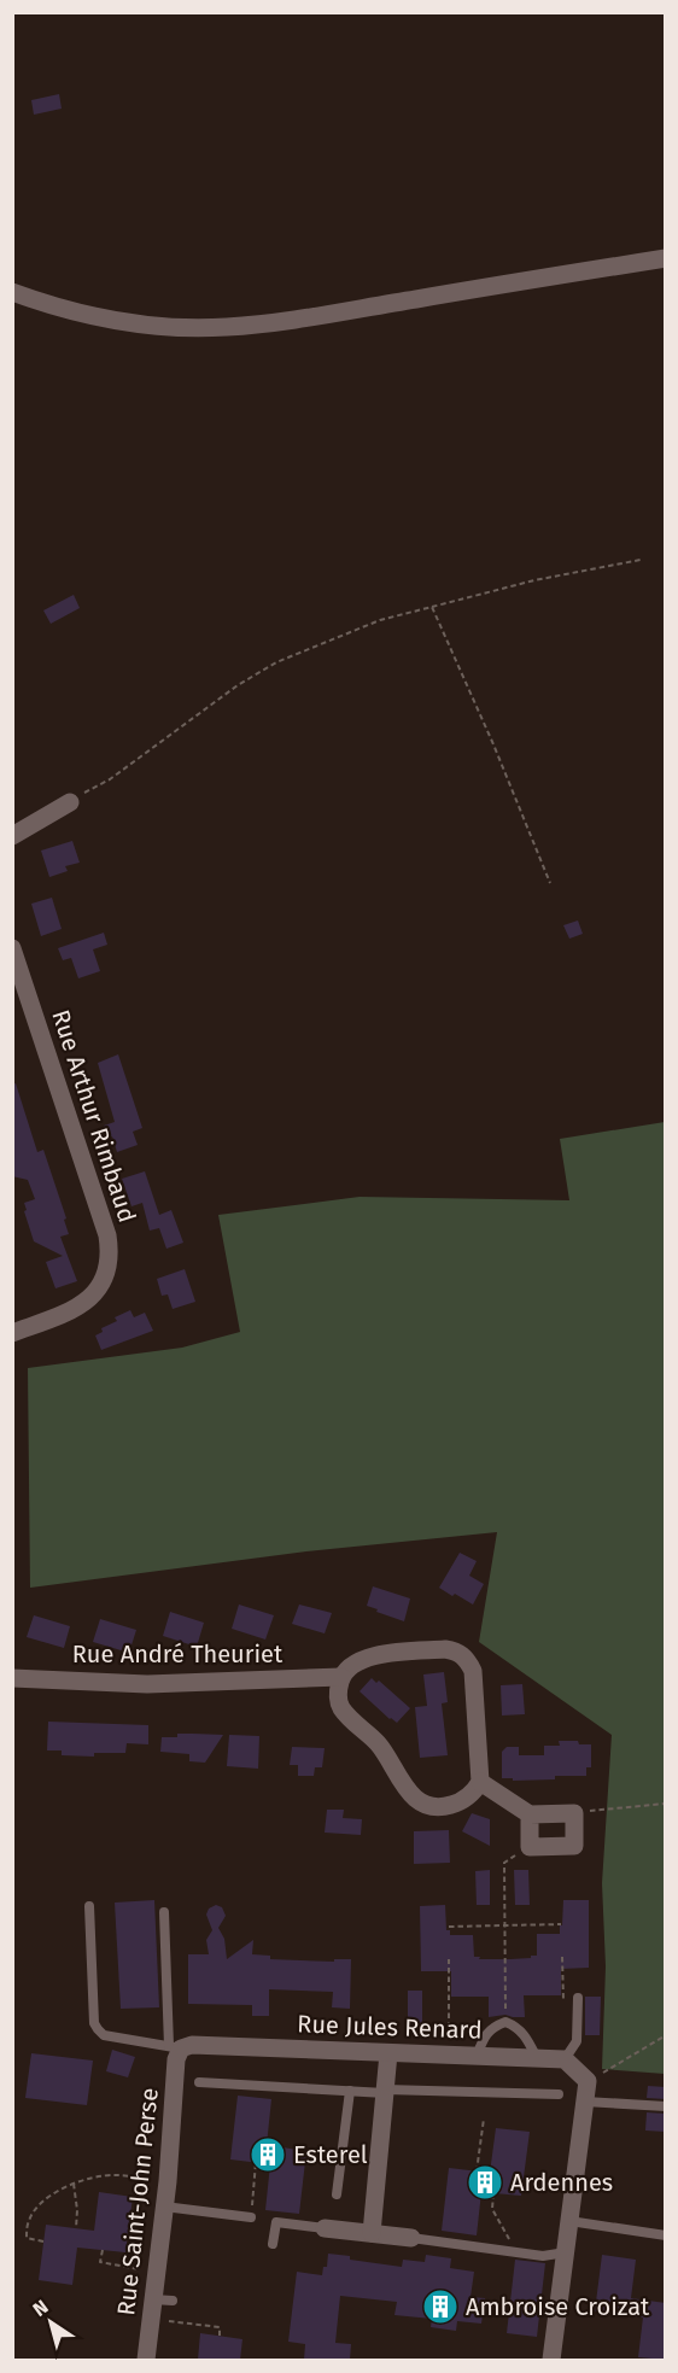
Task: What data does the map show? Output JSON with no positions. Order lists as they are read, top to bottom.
{
  "streets": {
    "street": [
      "Rue Arthur Rimbaud",
      "Rue André Theuriet",
      "Rue Jules Renard",
      "Rue Saint-John Perse"
    ]
  },
  "crossings": [
    ["Rue Jules Renard", "Rue Saint-John Perse"]
  ],
  "places": {
    "building": ["Esterel", "Ardennes", "Ambroise Croizat"]
  },
  "north": "top left"
}
